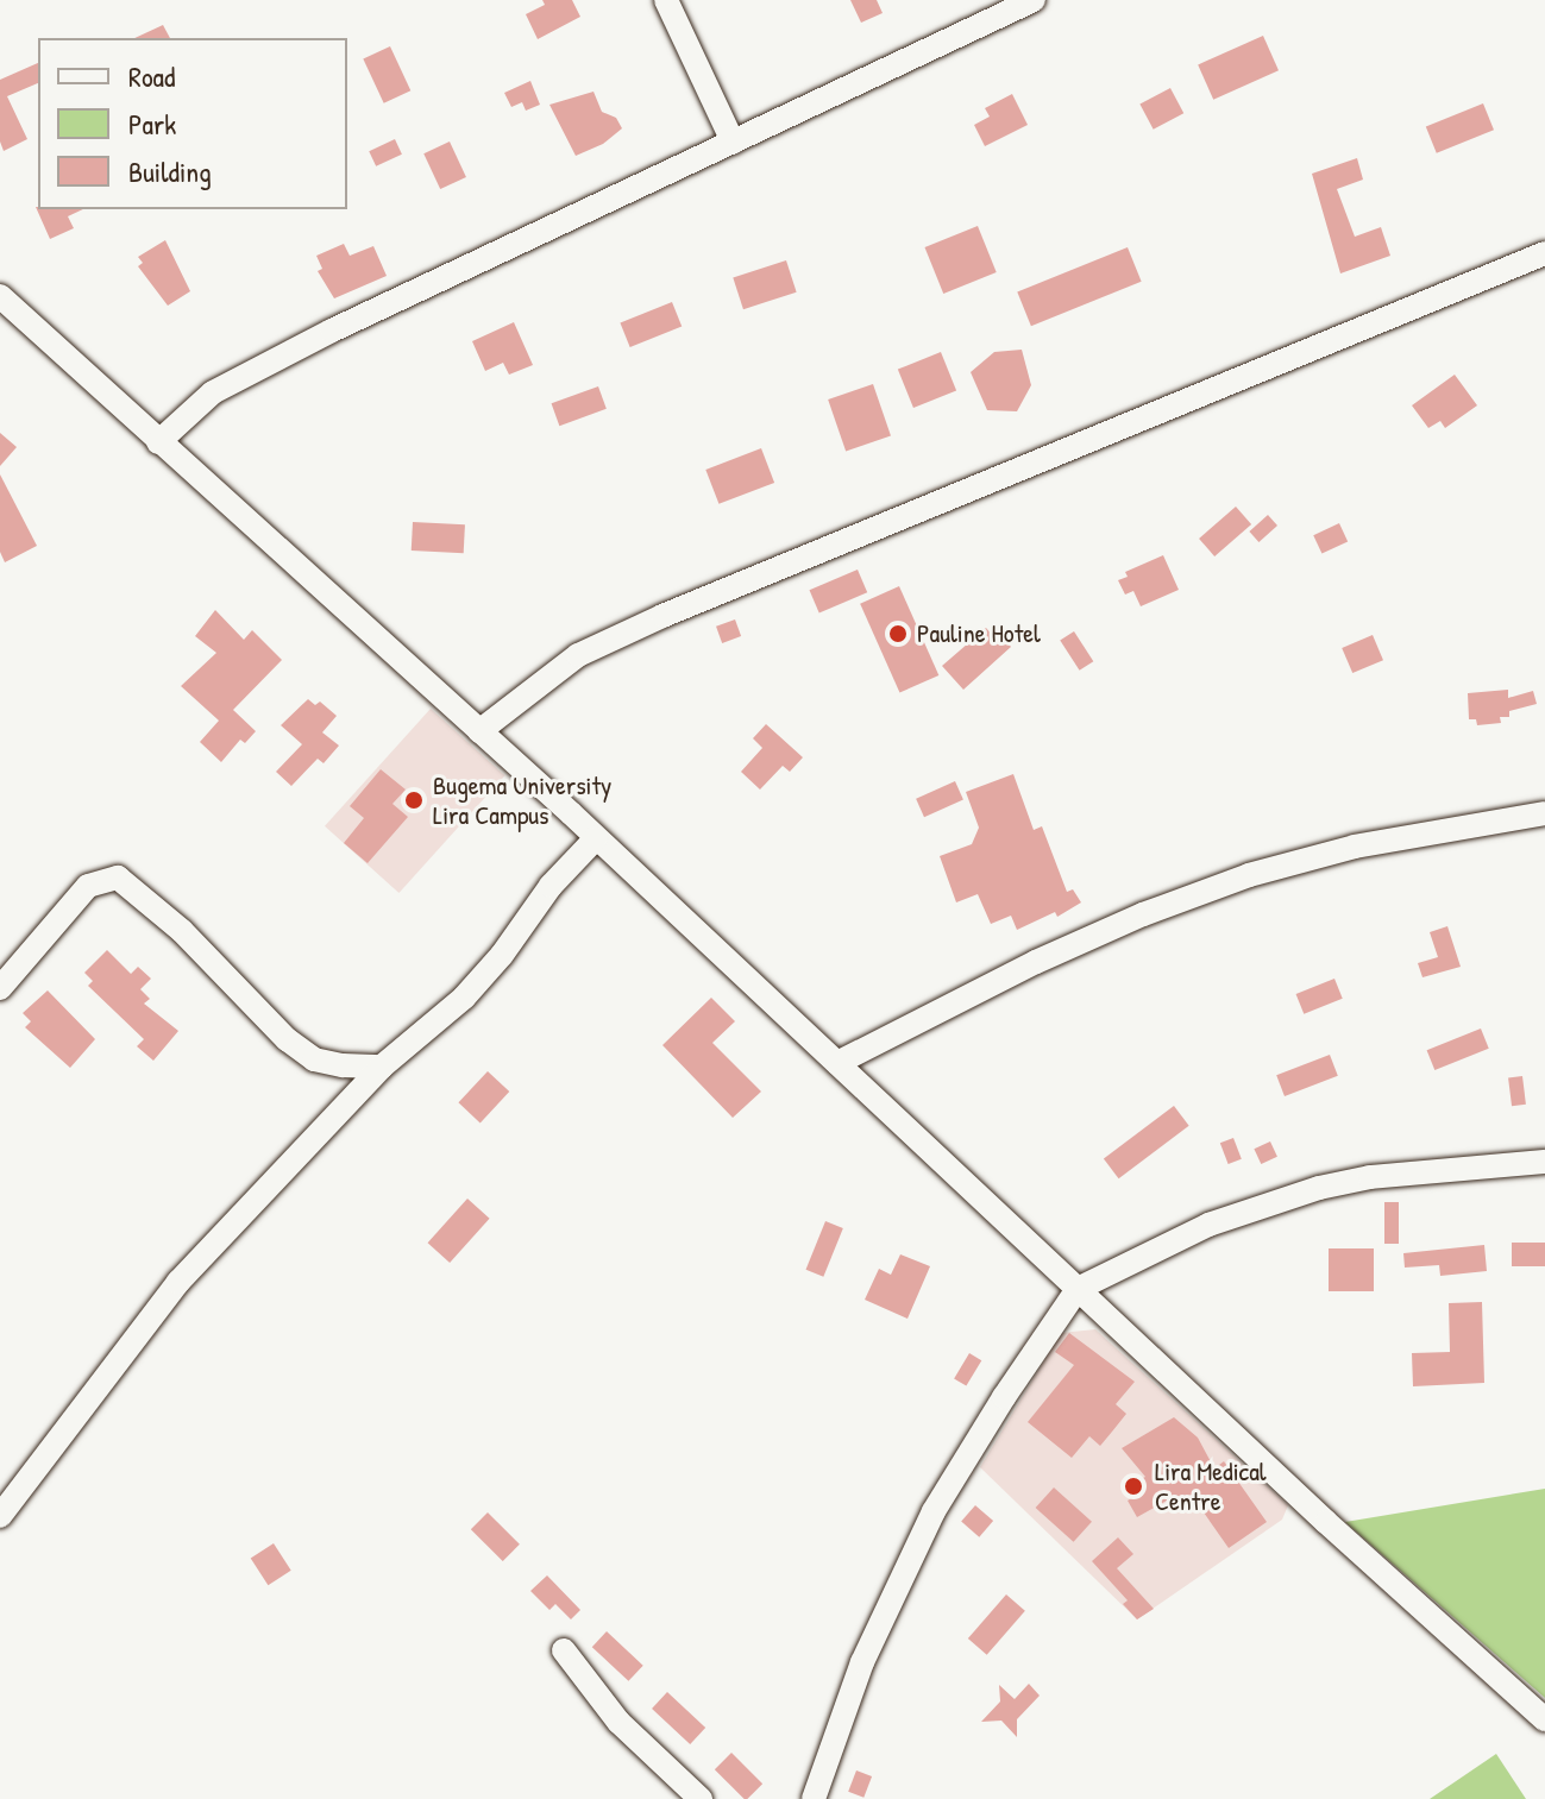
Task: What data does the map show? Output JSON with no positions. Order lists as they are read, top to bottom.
{
  "places": ["Pauline Hotel", "Bugema University Lira Campus", "Lira Medical Centre"],
  "legend": ["Road", "Park", "Building"]
}
